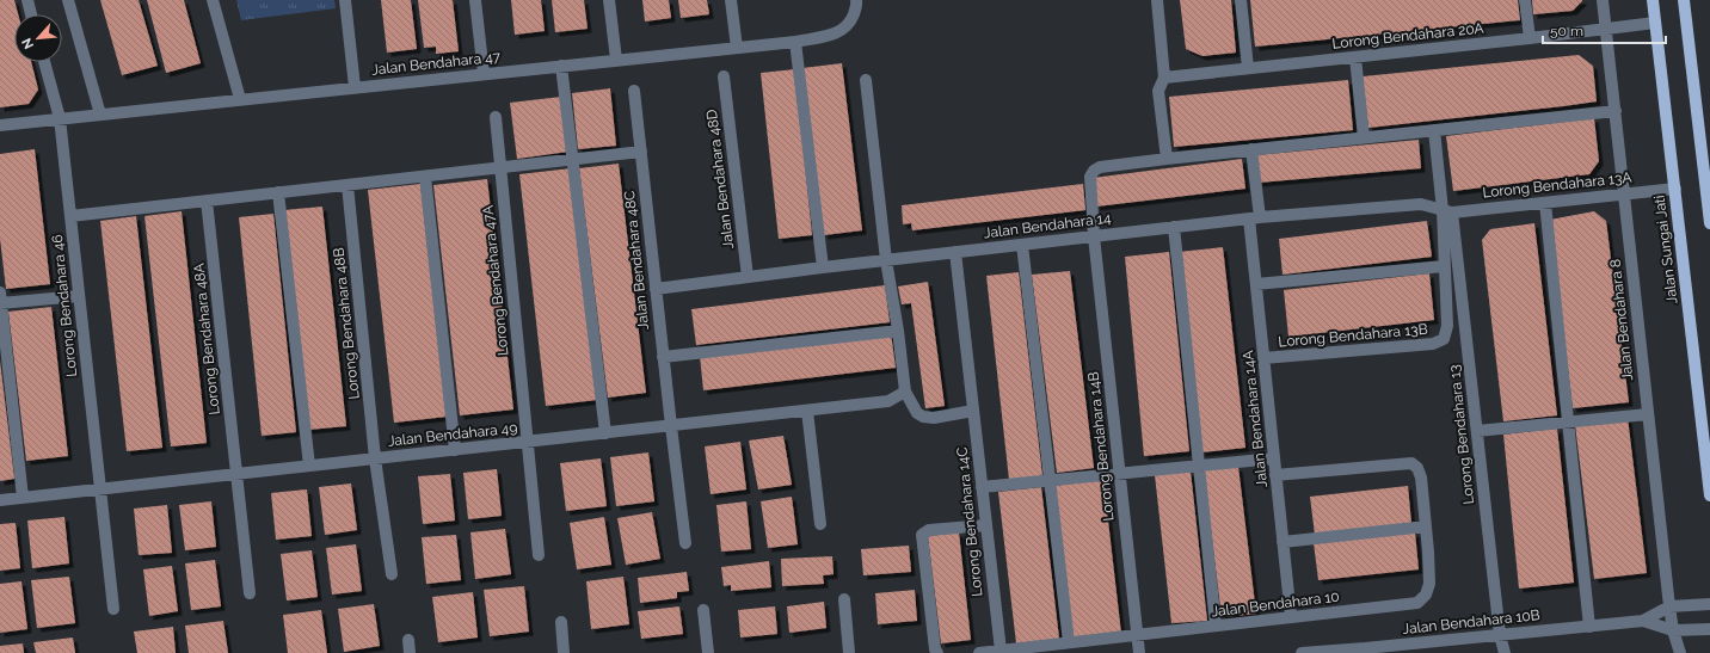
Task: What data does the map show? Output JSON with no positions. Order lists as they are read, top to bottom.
{
  "streets": {
    "main road": ["Jalan Sungai Jati"],
    "street": [
      "Lorong Bendahara 20A",
      "Jalan Bendahara 47",
      "Jalan Bendahara 48D",
      "Lorong Bendahara 13A",
      "Jalan Bendahara 14",
      "Jalan Bendahara 48C",
      "Lorong Bendahara 47A",
      "Lorong Bendahara 46",
      "Jalan Bendahara 8",
      "Lorong Bendahara 48B",
      "Lorong Bendahara 13B",
      "Lorong Bendahara 48A",
      "Jalan Bendahara 14A",
      "Jalan Bendahara 49",
      "Lorong Bendahara 13",
      "Lorong Bendahara 14B",
      "Lorong Bendahara 14C",
      "Jalan Bendahara 10",
      "Jalan Bendahara 10B"
    ]
  },
  "crossings": [
    ["Lorong Bendahara 20A", "Jalan Sungai Jati"],
    ["Lorong Bendahara 20A", "Jalan Bendahara 8"],
    ["Jalan Bendahara 47", "Lorong Bendahara 46"],
    ["Jalan Bendahara 48D", "Jalan Bendahara 14"],
    ["Lorong Bendahara 13A", "Jalan Bendahara 14"],
    ["Lorong Bendahara 13A", "Jalan Sungai Jati"],
    ["Lorong Bendahara 13A", "Jalan Bendahara 8"],
    ["Lorong Bendahara 13A", "Lorong Bendahara 13"],
    ["Jalan Bendahara 14", "Jalan Bendahara 48C"],
    ["Jalan Bendahara 14", "Jalan Bendahara 14A"],
    ["Jalan Bendahara 14", "Lorong Bendahara 13"],
    ["Jalan Bendahara 14", "Lorong Bendahara 14B"],
    ["Jalan Bendahara 14", "Lorong Bendahara 14C"],
    ["Jalan Bendahara 48C", "Jalan Bendahara 49"],
    ["Lorong Bendahara 47A", "Jalan Bendahara 49"],
    ["Lorong Bendahara 46", "Jalan Bendahara 49"],
    ["Jalan Bendahara 8", "Jalan Bendahara 10B"],
    ["Lorong Bendahara 48B", "Jalan Bendahara 49"],
    ["Lorong Bendahara 13B", "Jalan Bendahara 14A"],
    ["Lorong Bendahara 48A", "Jalan Bendahara 49"],
    ["Jalan Bendahara 14A", "Jalan Bendahara 10"],
    ["Lorong Bendahara 13", "Jalan Bendahara 10B"],
    ["Lorong Bendahara 14B", "Jalan Bendahara 10"]
  ],
  "scale_bar": "50 m",
  "north": "bottom left"
}
